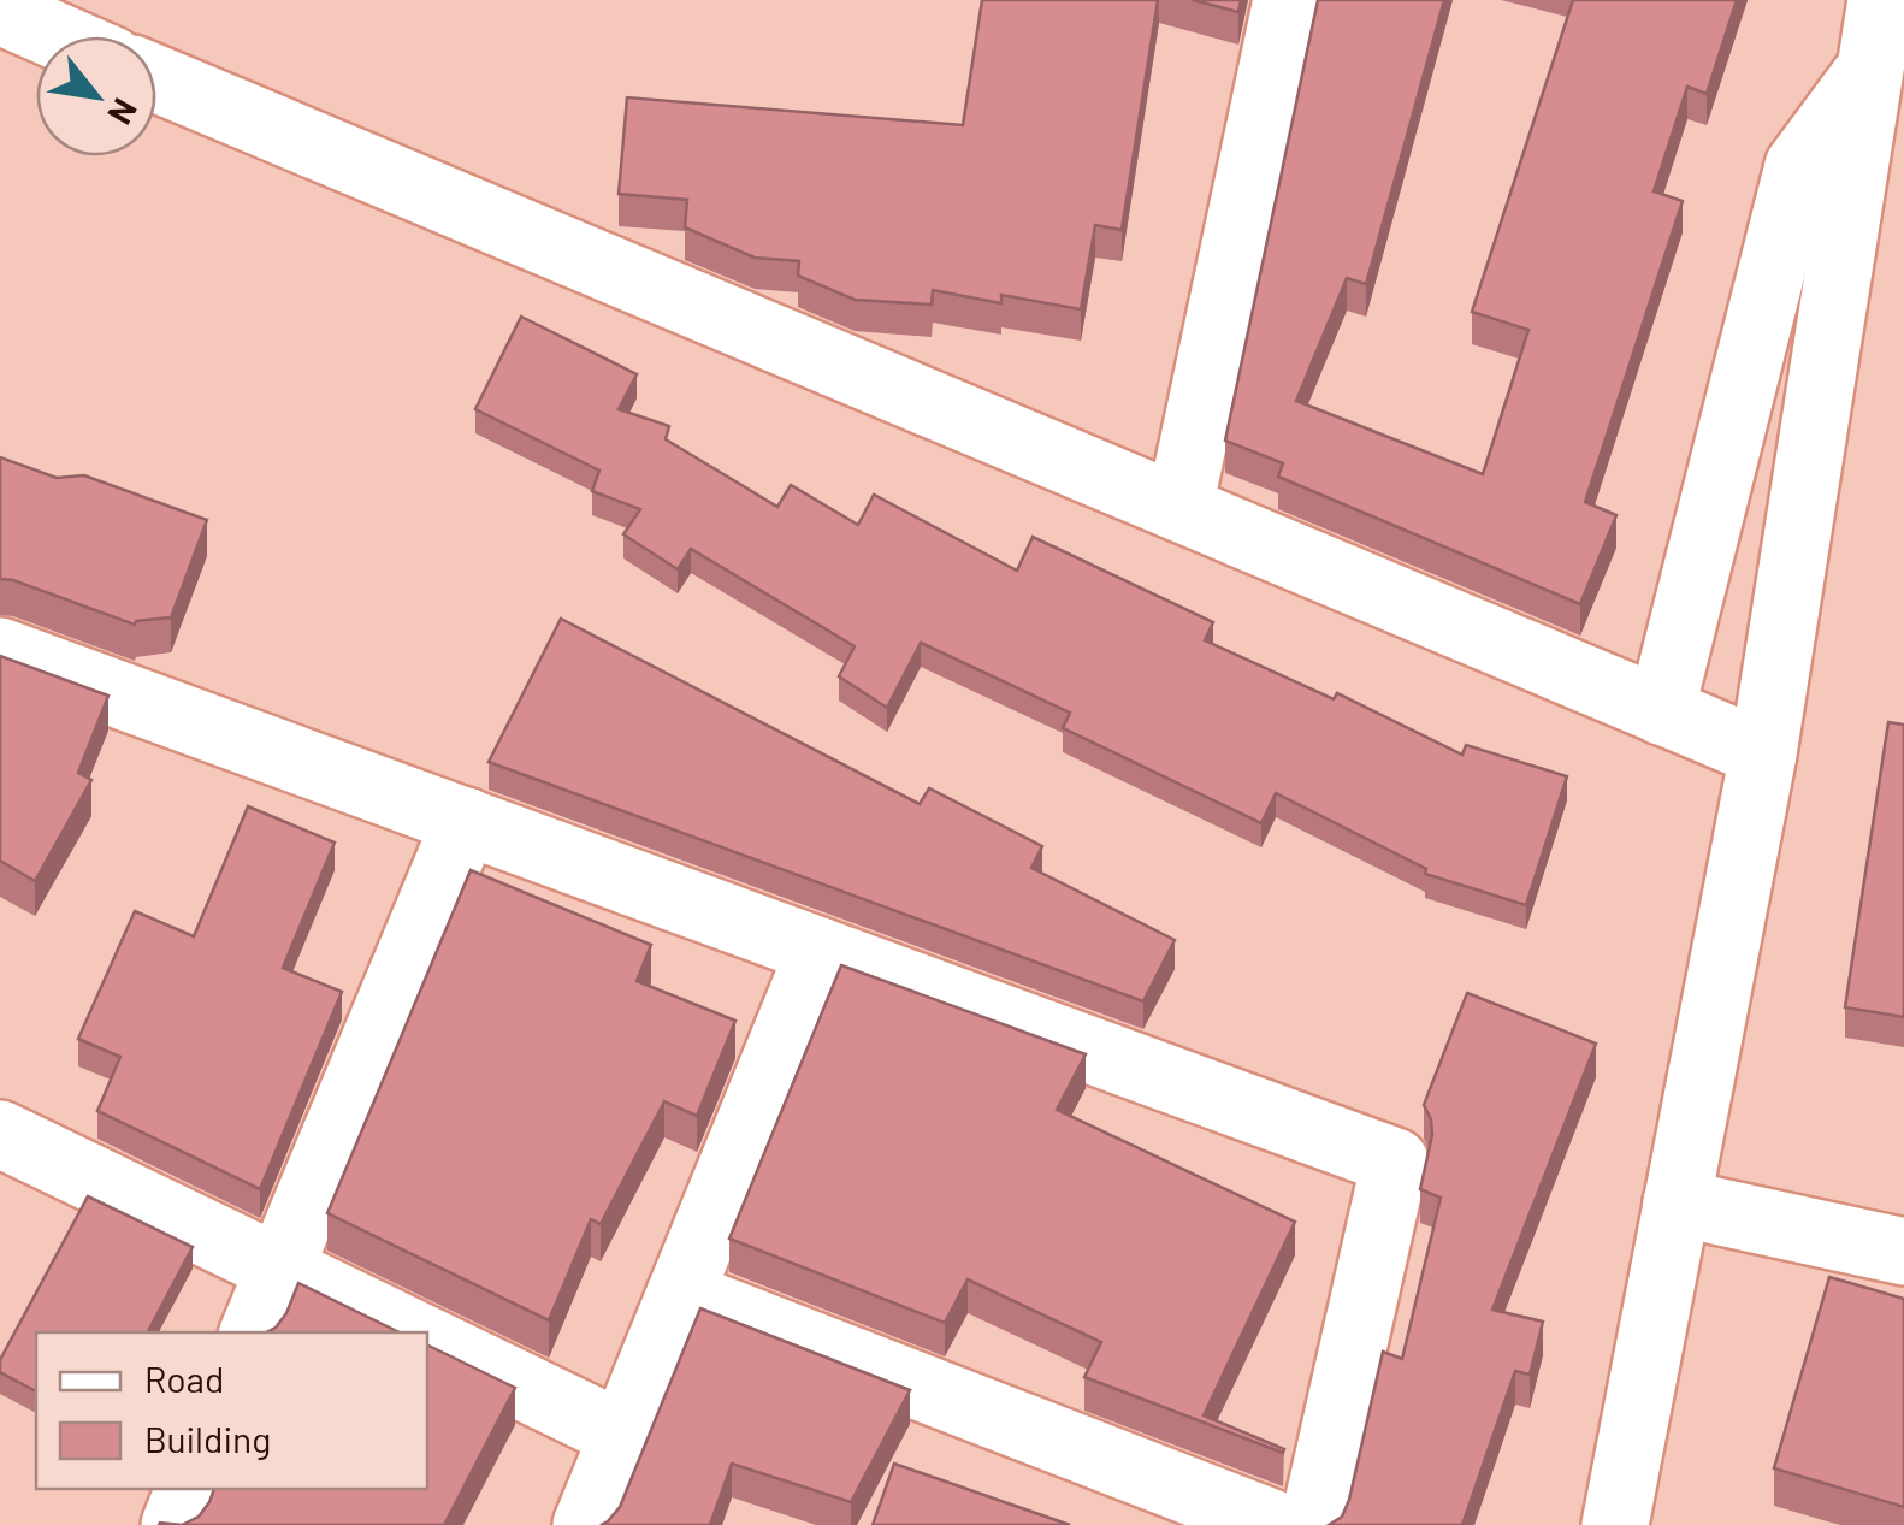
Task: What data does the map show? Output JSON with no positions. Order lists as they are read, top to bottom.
{
  "legend": ["Road", "Building"],
  "north": "bottom right"
}
